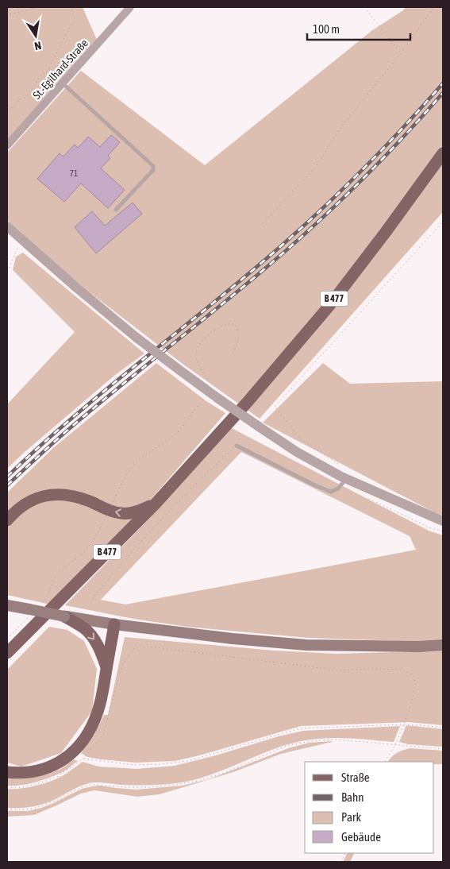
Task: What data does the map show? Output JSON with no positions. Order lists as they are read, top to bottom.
{
  "streets": {
    "main road": ["B 477"],
    "street": ["St.-Egilhard-Straße"]
  },
  "house_numbers": ["71"],
  "legend": [
    "Straße",
    "Bahn",
    "Park",
    "Gebäude"
  ],
  "scale_bar": "100 m",
  "north": "bottom"
}
